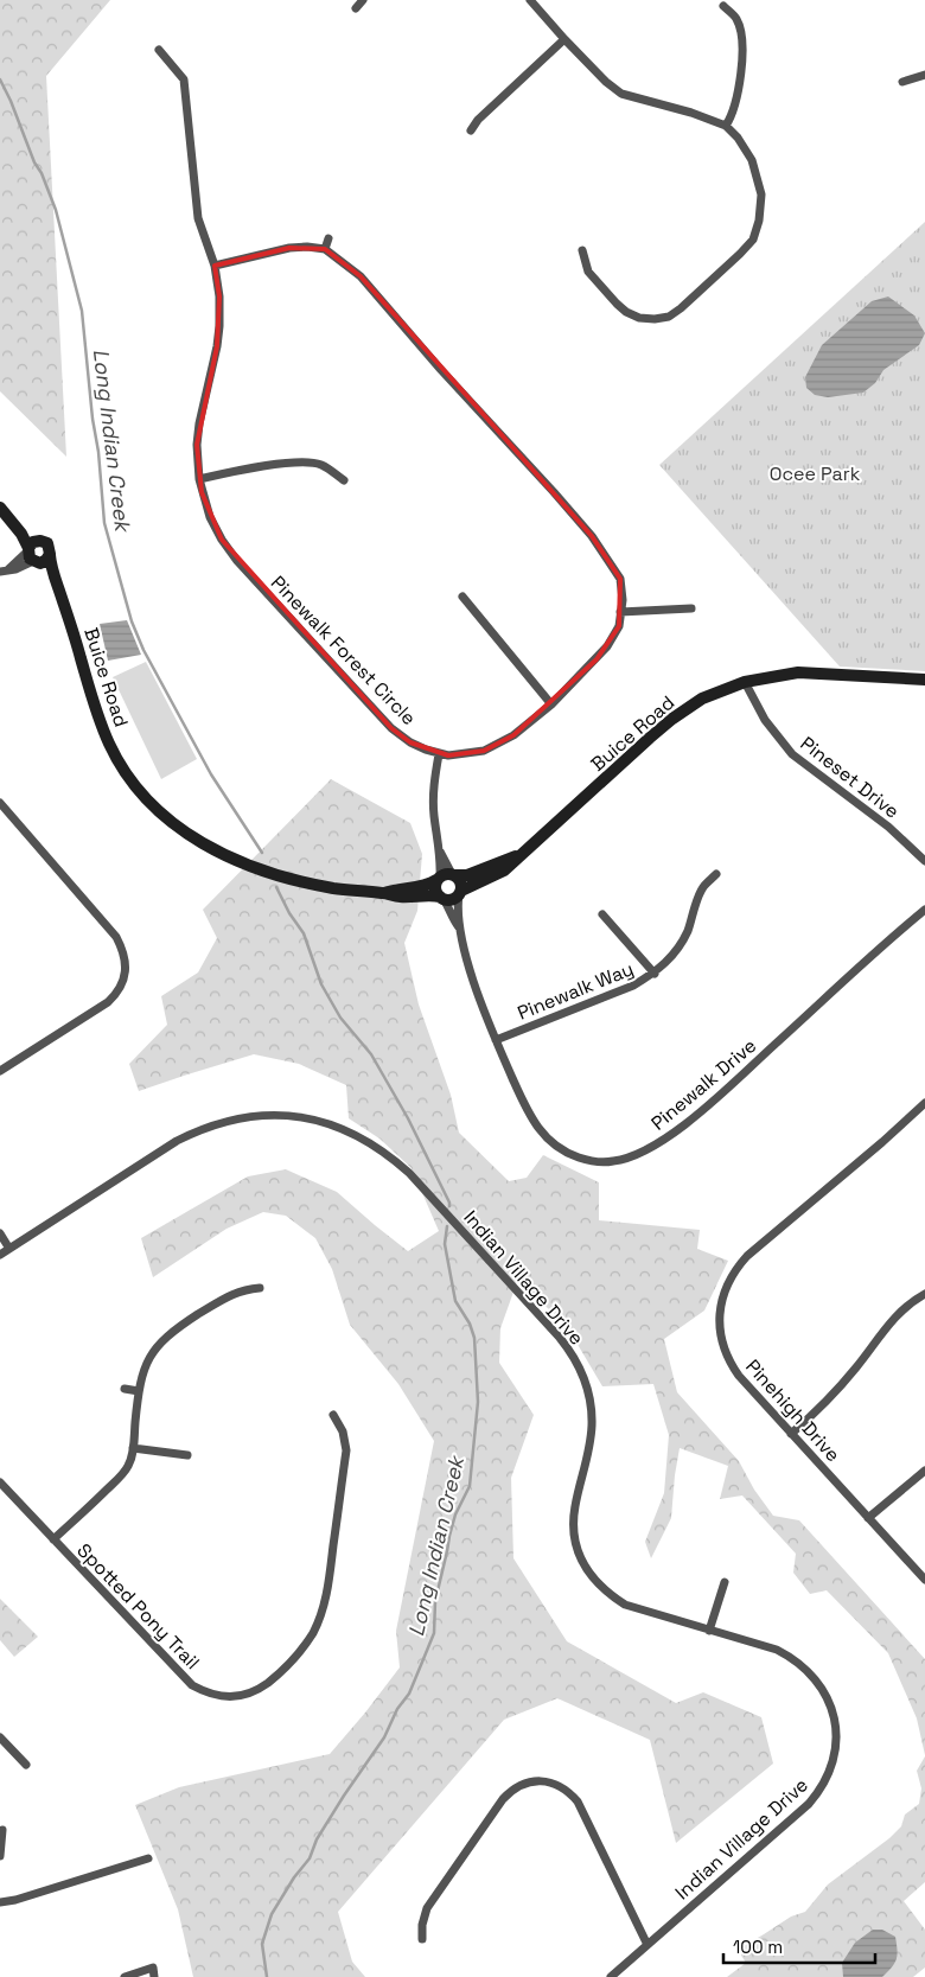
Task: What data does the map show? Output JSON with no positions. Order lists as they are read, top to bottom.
{
  "streets": {
    "street": [
      "Pinewalk Forest Circle",
      "Buice Road",
      "Pineset Drive",
      "Pinewalk Way",
      "Pinewalk Drive",
      "Indian Village Drive",
      "Pinehigh Drive",
      "Spotted Pony Trail"
    ]
  },
  "crossings": [
    ["Buice Road", "Pineset Drive"],
    ["Buice Road", "Pinewalk Drive"],
    ["Pinewalk Way", "Pinewalk Drive"]
  ],
  "water": ["Long Indian Creek"],
  "parks": ["Ocee Park"],
  "scale_bar": "100 m"
}
